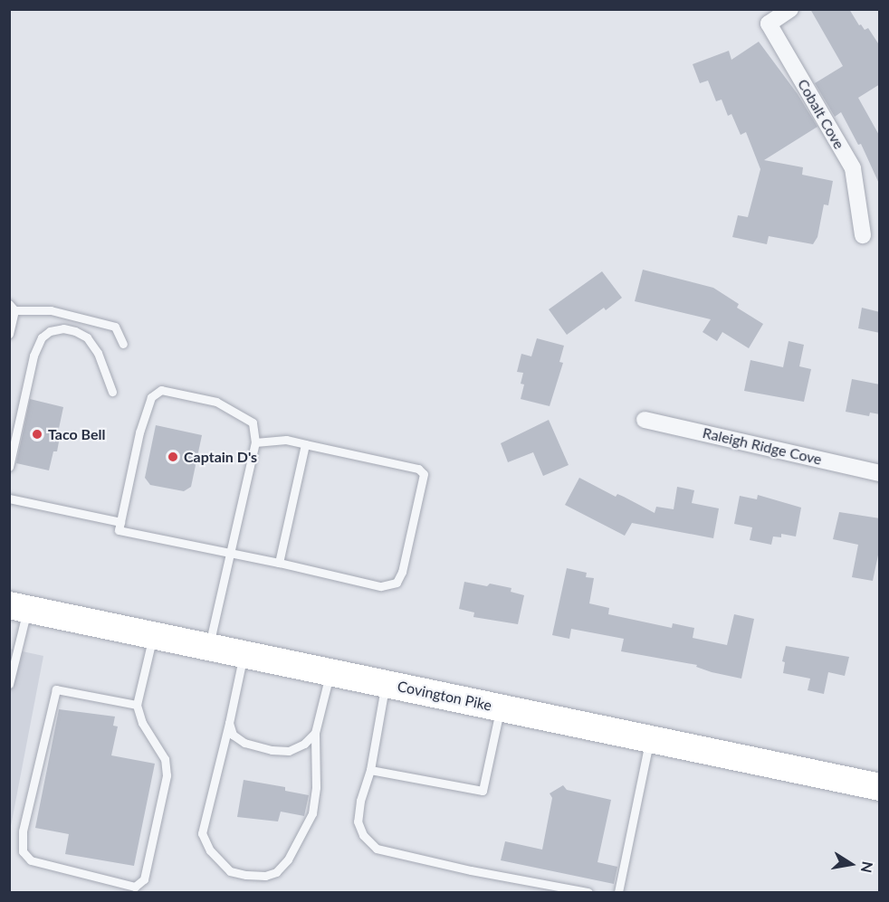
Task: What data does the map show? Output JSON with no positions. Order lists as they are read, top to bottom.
{
  "streets": {
    "main road": ["Covington Pike"],
    "street": ["Cobalt Cove", "Raleigh Ridge Cove"]
  },
  "places": ["Taco Bell", "Captain D's"],
  "north": "right"
}
